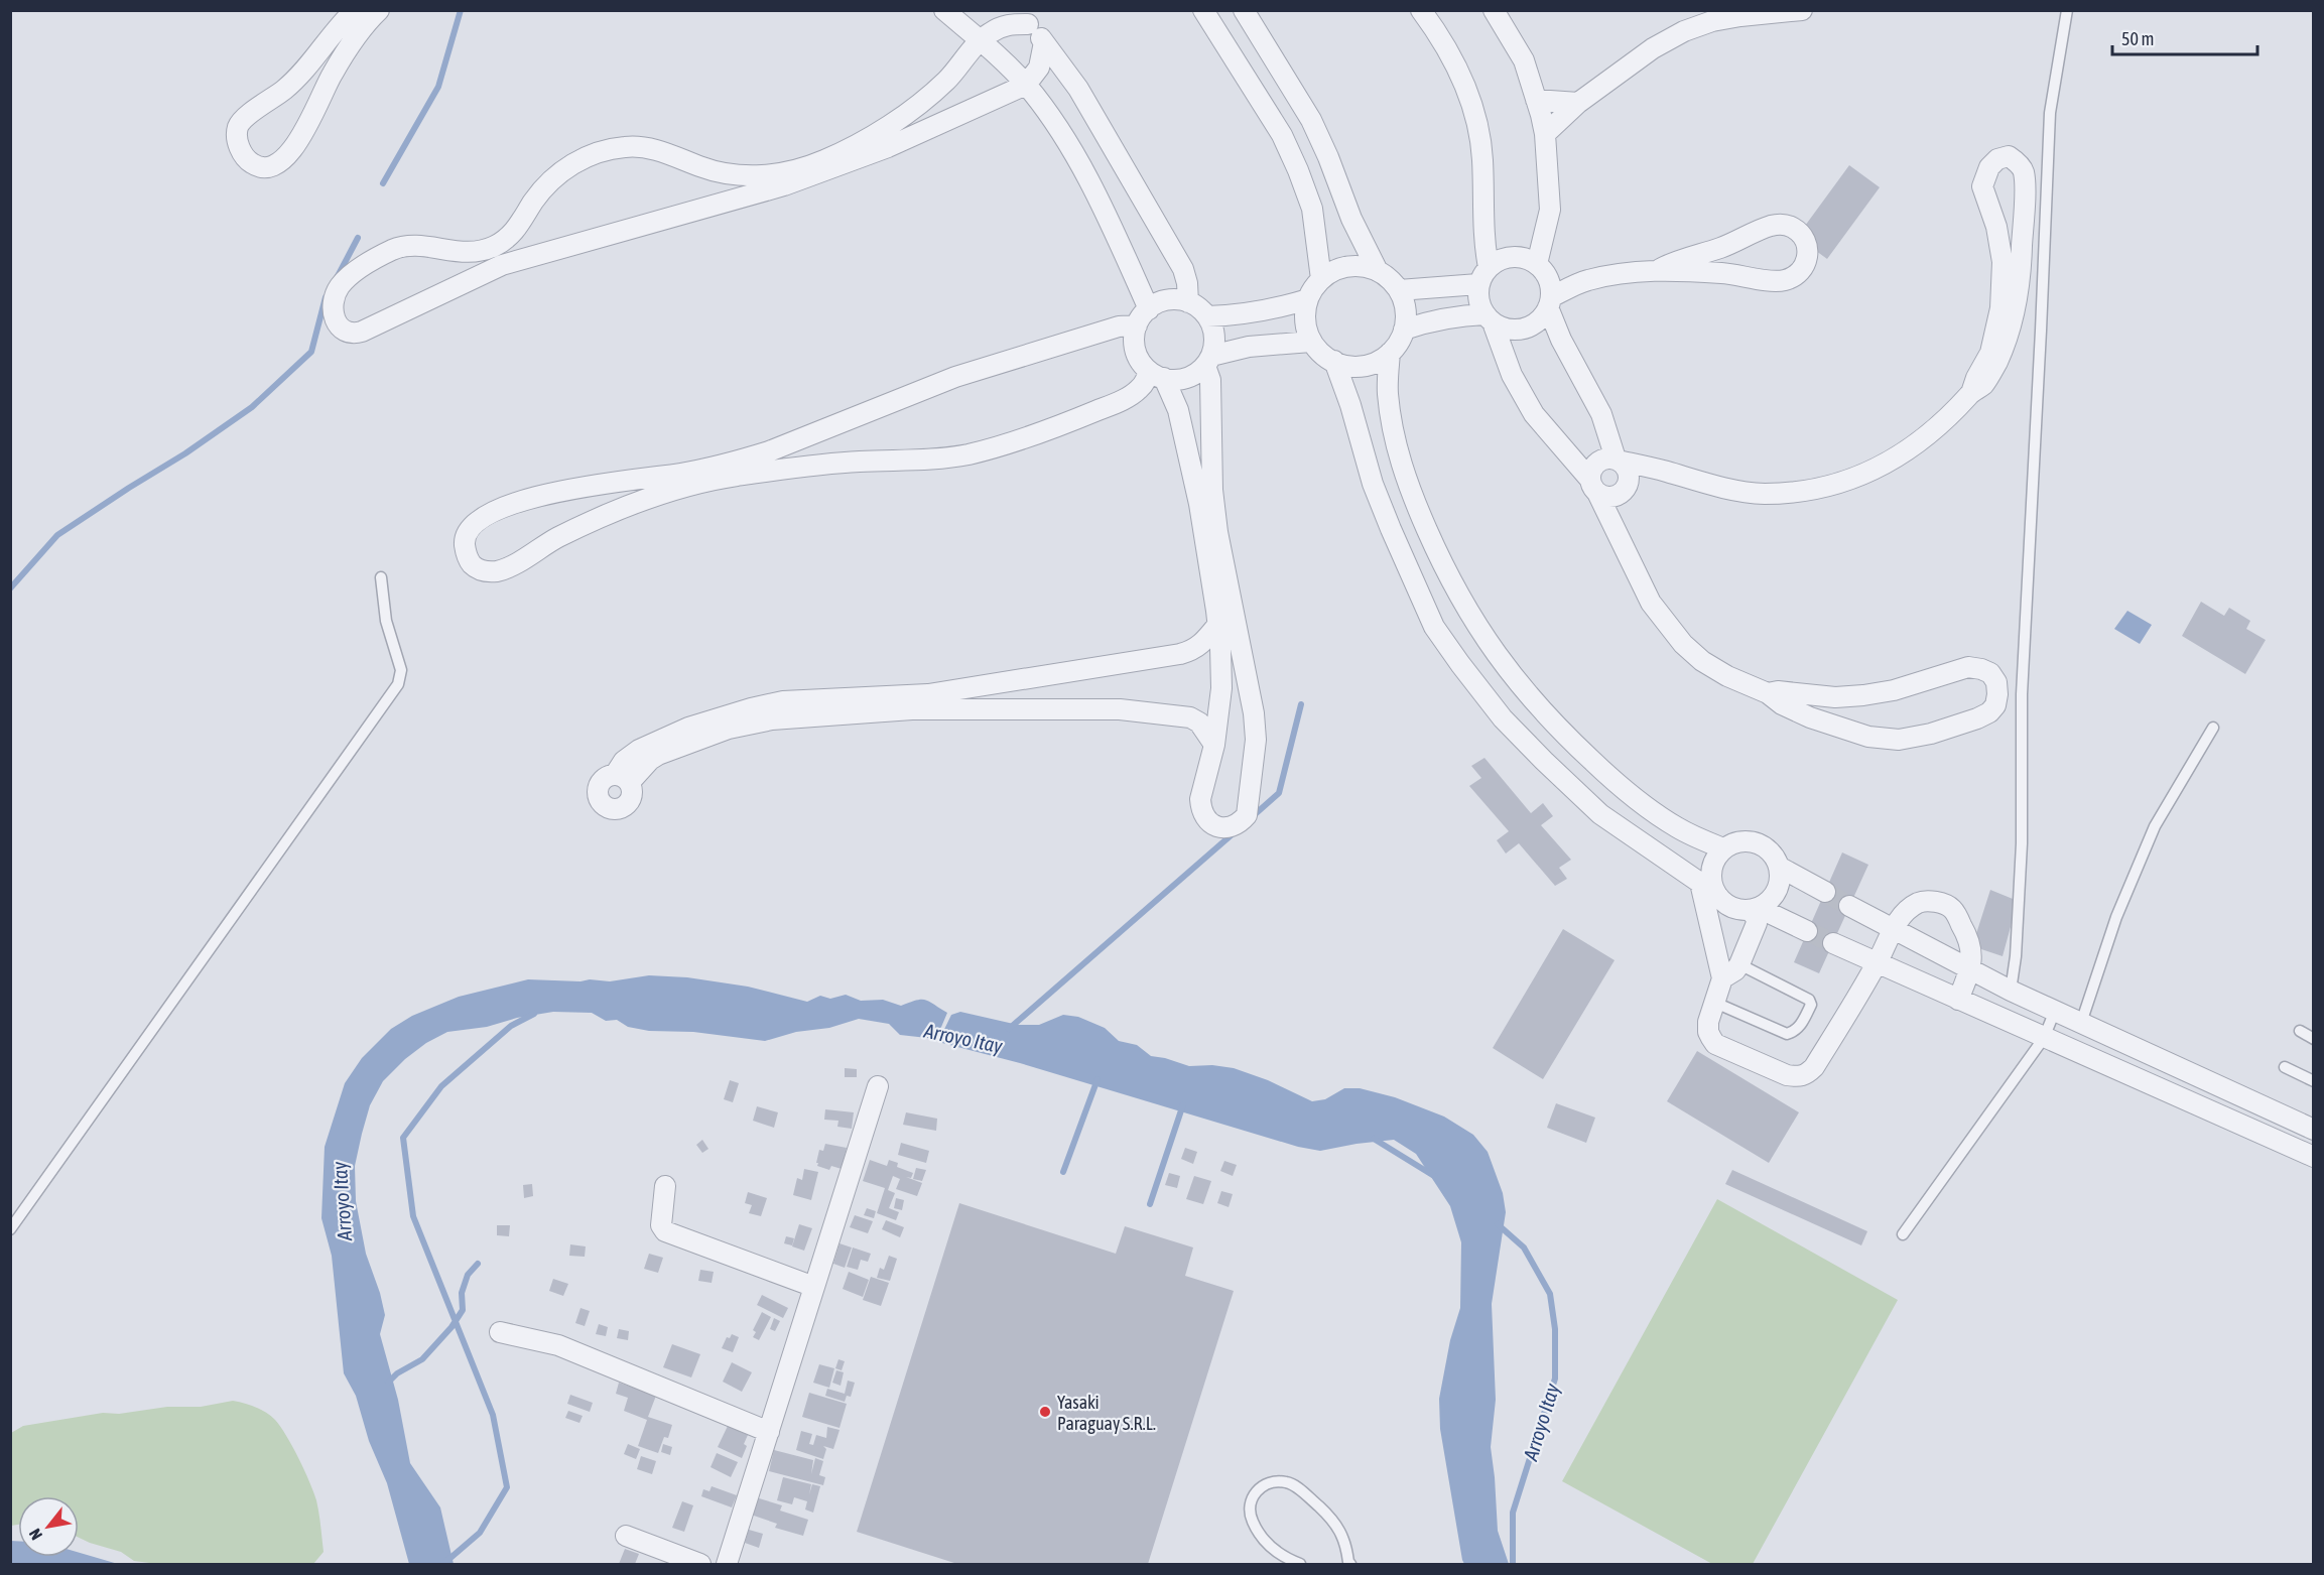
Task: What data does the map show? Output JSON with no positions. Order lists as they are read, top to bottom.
{
  "water": ["Arroyo Itay"],
  "places": ["Yasaki Paraguay S.R.L."],
  "scale_bar": "50 m",
  "north": "bottom left"
}
